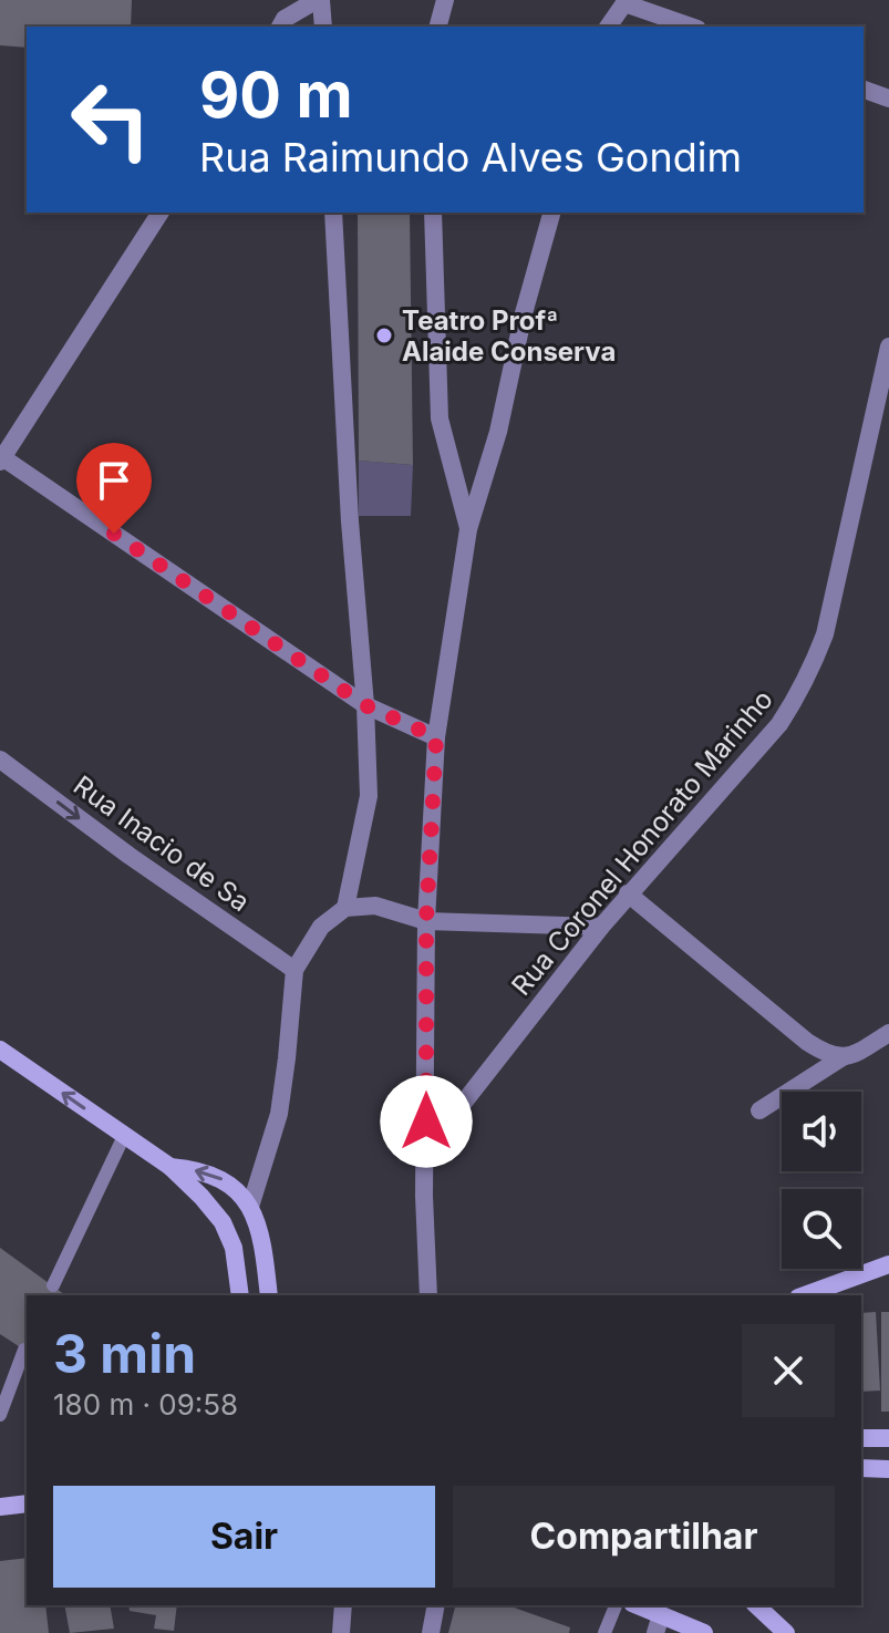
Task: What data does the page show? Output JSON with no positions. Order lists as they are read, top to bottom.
{
  "streets": {
    "street": ["Rua Coronel Honorato Marinho", "Rua Inacio de Sa"]
  },
  "one_way": ["Rua Inacio de Sa"],
  "places": ["Teatro Profª Alaide Conserva"],
  "page": {
    "turn": ["90 m", "Rua Raimundo Alves Gondim"],
    "heading": ["3 min", "180 m · 09:58"],
    "buttons": ["Sair", "Compartilhar"]
  }
}
